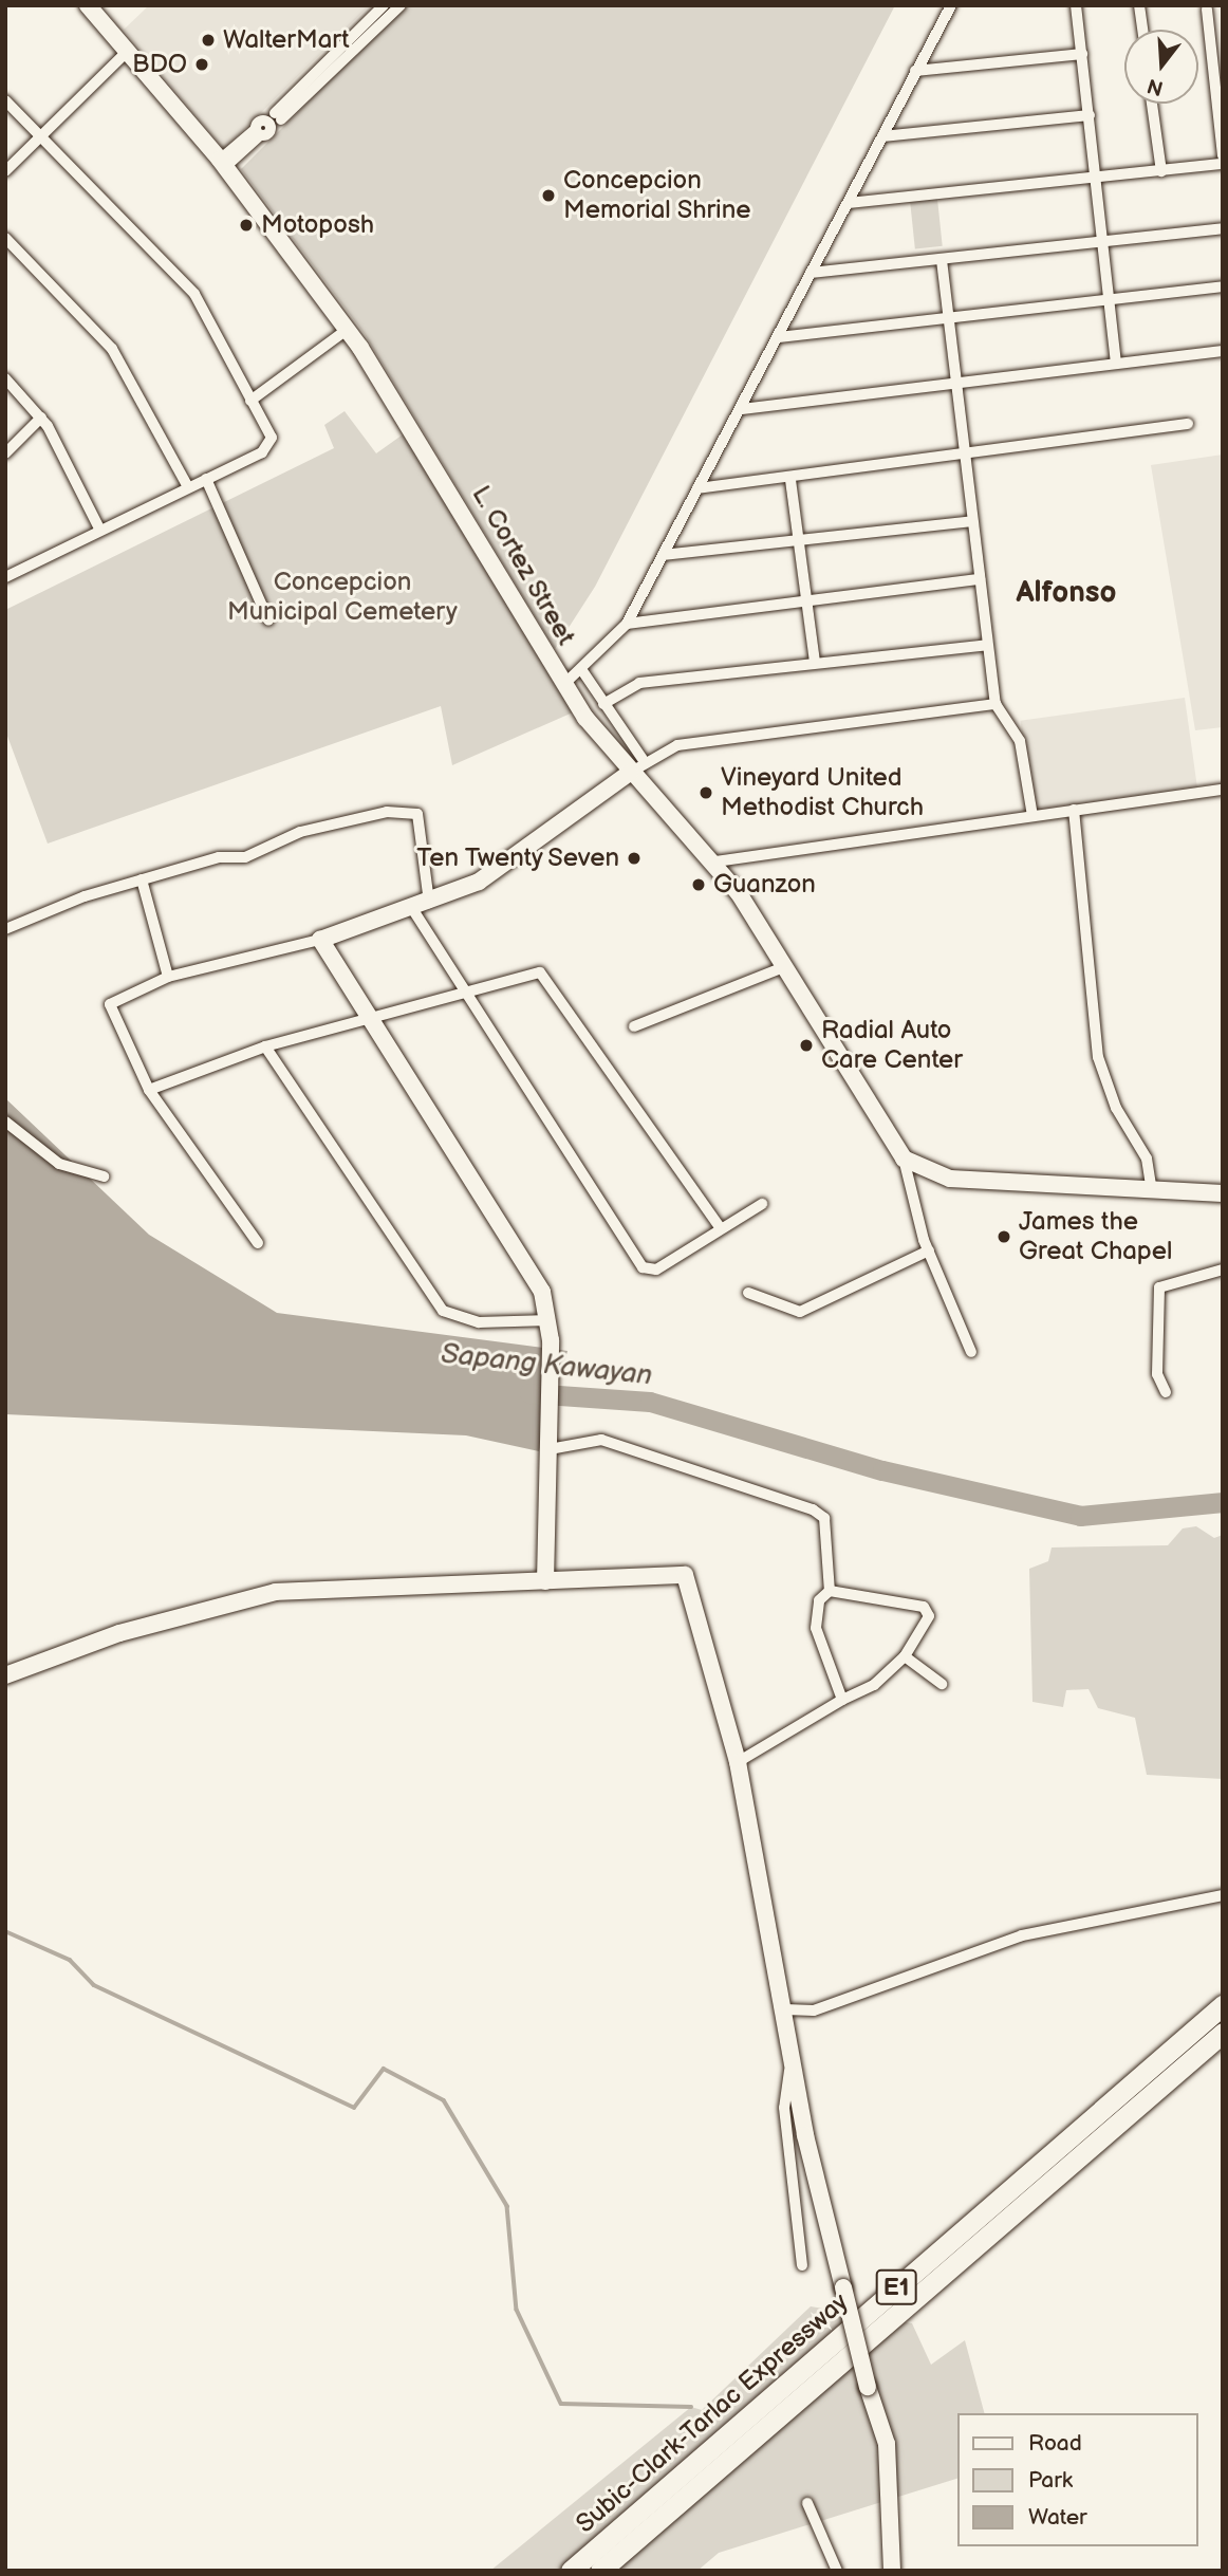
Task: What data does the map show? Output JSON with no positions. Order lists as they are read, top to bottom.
{
  "streets": {
    "highway": ["E1", "Subic-Clark-Tarlac Expressway"],
    "street": ["L. Cortez Street"]
  },
  "districts": ["Alfonso"],
  "water": ["Sapang Kawayan"],
  "parks": ["Concepcion Municipal Cemetery"],
  "places": [
    "WalterMart",
    "BDO",
    "Concepcion Memorial Shrine",
    "Motoposh",
    "Vineyard United Methodist Church",
    "Ten Twenty Seven",
    "Guanzon",
    "Radial Auto Care Center",
    "James the Great Chapel"
  ],
  "legend": ["Road", "Park", "Water"],
  "north": "bottom"
}
